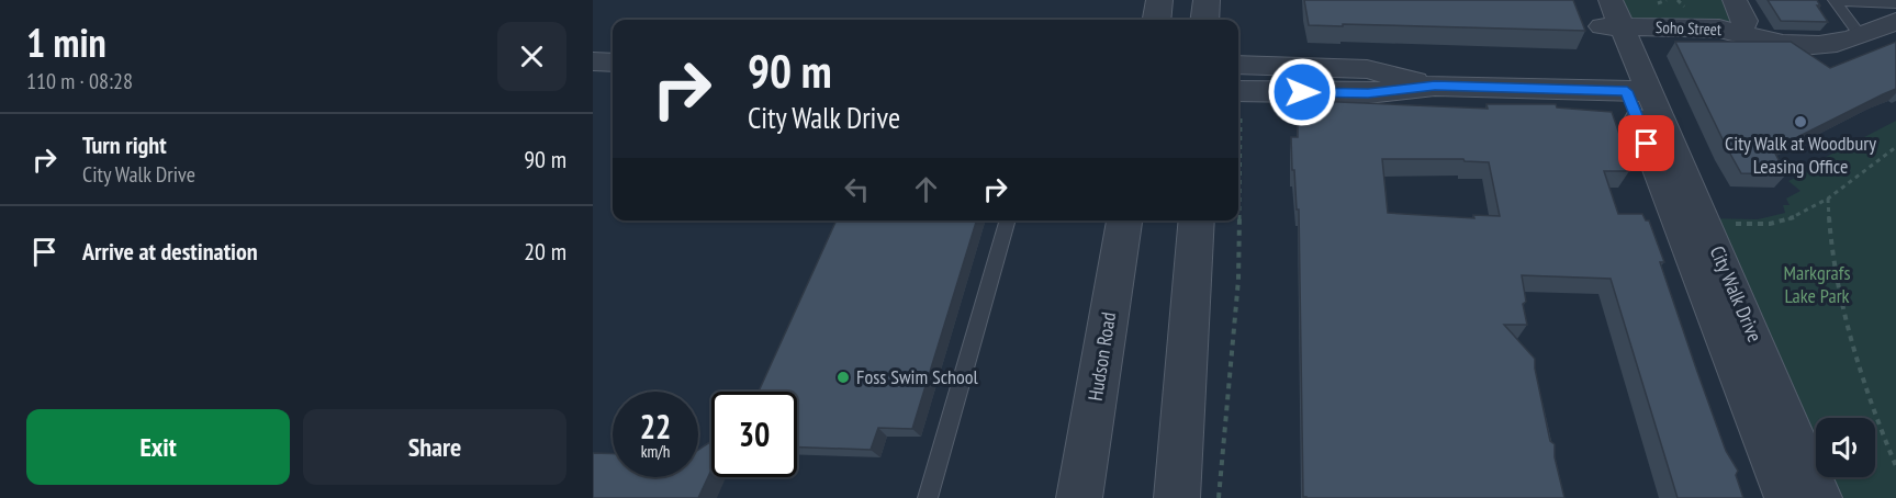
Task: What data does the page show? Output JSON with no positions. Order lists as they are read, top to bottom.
{
  "streets": {
    "street": ["Soho Street", "City Walk Drive", "Hudson Road"]
  },
  "crossings": [
    ["Soho Street", "City Walk Drive"]
  ],
  "parks": ["Markgrafs Lake Park"],
  "places": ["City Walk at Woodbury Leasing Office", "Foss Swim School"],
  "page": {
    "heading": ["1 min", "110 m · 08:28"],
    "turn": ["90 m", "City Walk Drive"],
    "list": [
      {
        "name": "Turn right",
        "note": "City Walk Drive",
        "value": "90 m"
      },
      {
        "name": "Arrive at destination",
        "value": "20 m"
      }
    ],
    "speed": "22 km/h",
    "limit": "30",
    "buttons": ["Exit", "Share"]
  }
}
